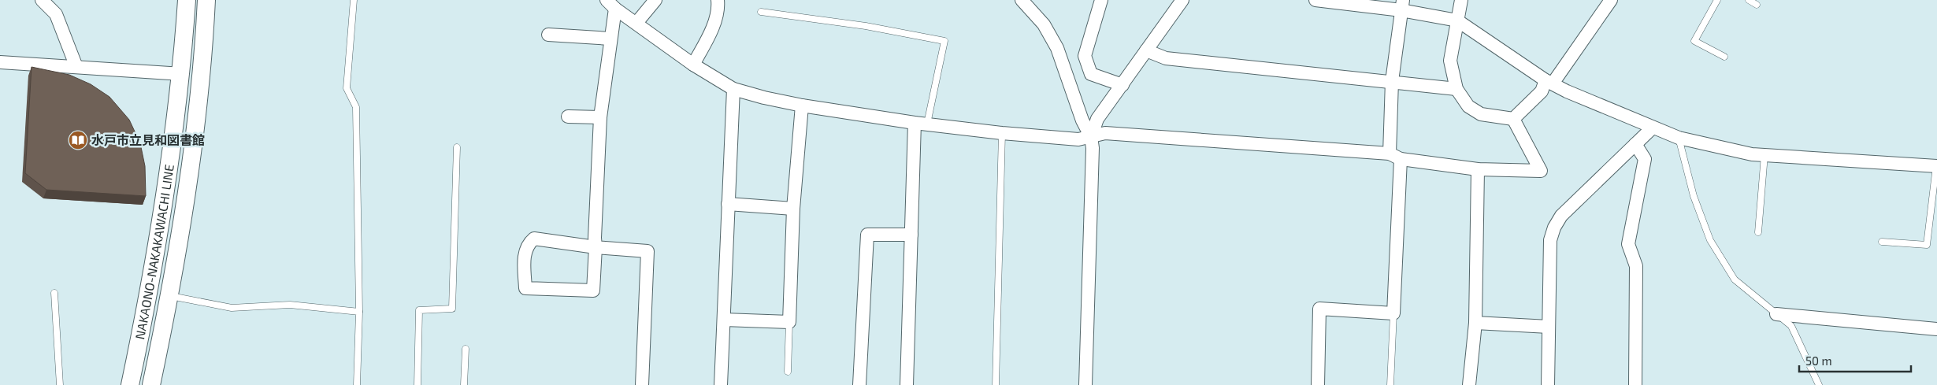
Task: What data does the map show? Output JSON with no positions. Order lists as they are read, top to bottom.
{
  "streets": {
    "street": ["NAKAONO-NAKAKAWACHI LINE"]
  },
  "places": {
    "library": ["水戸市立見和図書館"]
  },
  "scale_bar": "50 m"
}
